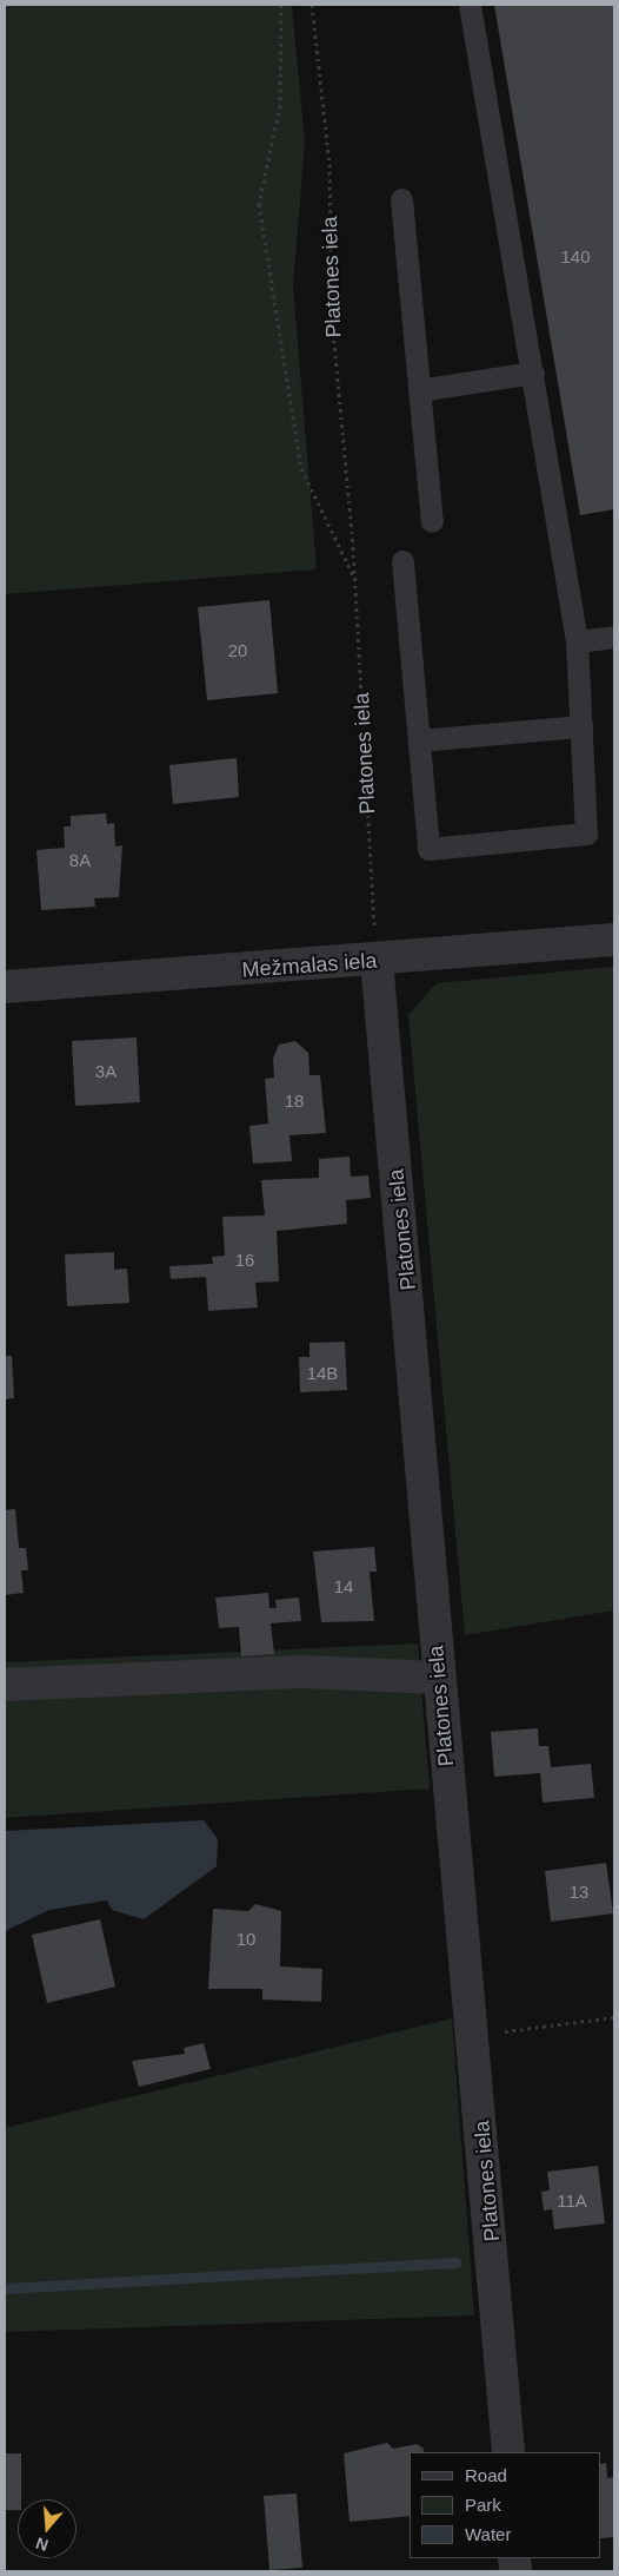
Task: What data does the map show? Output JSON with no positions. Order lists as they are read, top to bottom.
{
  "streets": {
    "street": ["Platones iela", "Mežmalas iela"]
  },
  "crossings": [
    ["Platones iela", "Mežmalas iela"]
  ],
  "house_numbers": [
    "140",
    "20",
    "8A",
    "3A",
    "18",
    "16",
    "14B",
    "14",
    "13",
    "10",
    "11A"
  ],
  "legend": ["Road", "Park", "Water"],
  "north": "bottom"
}
